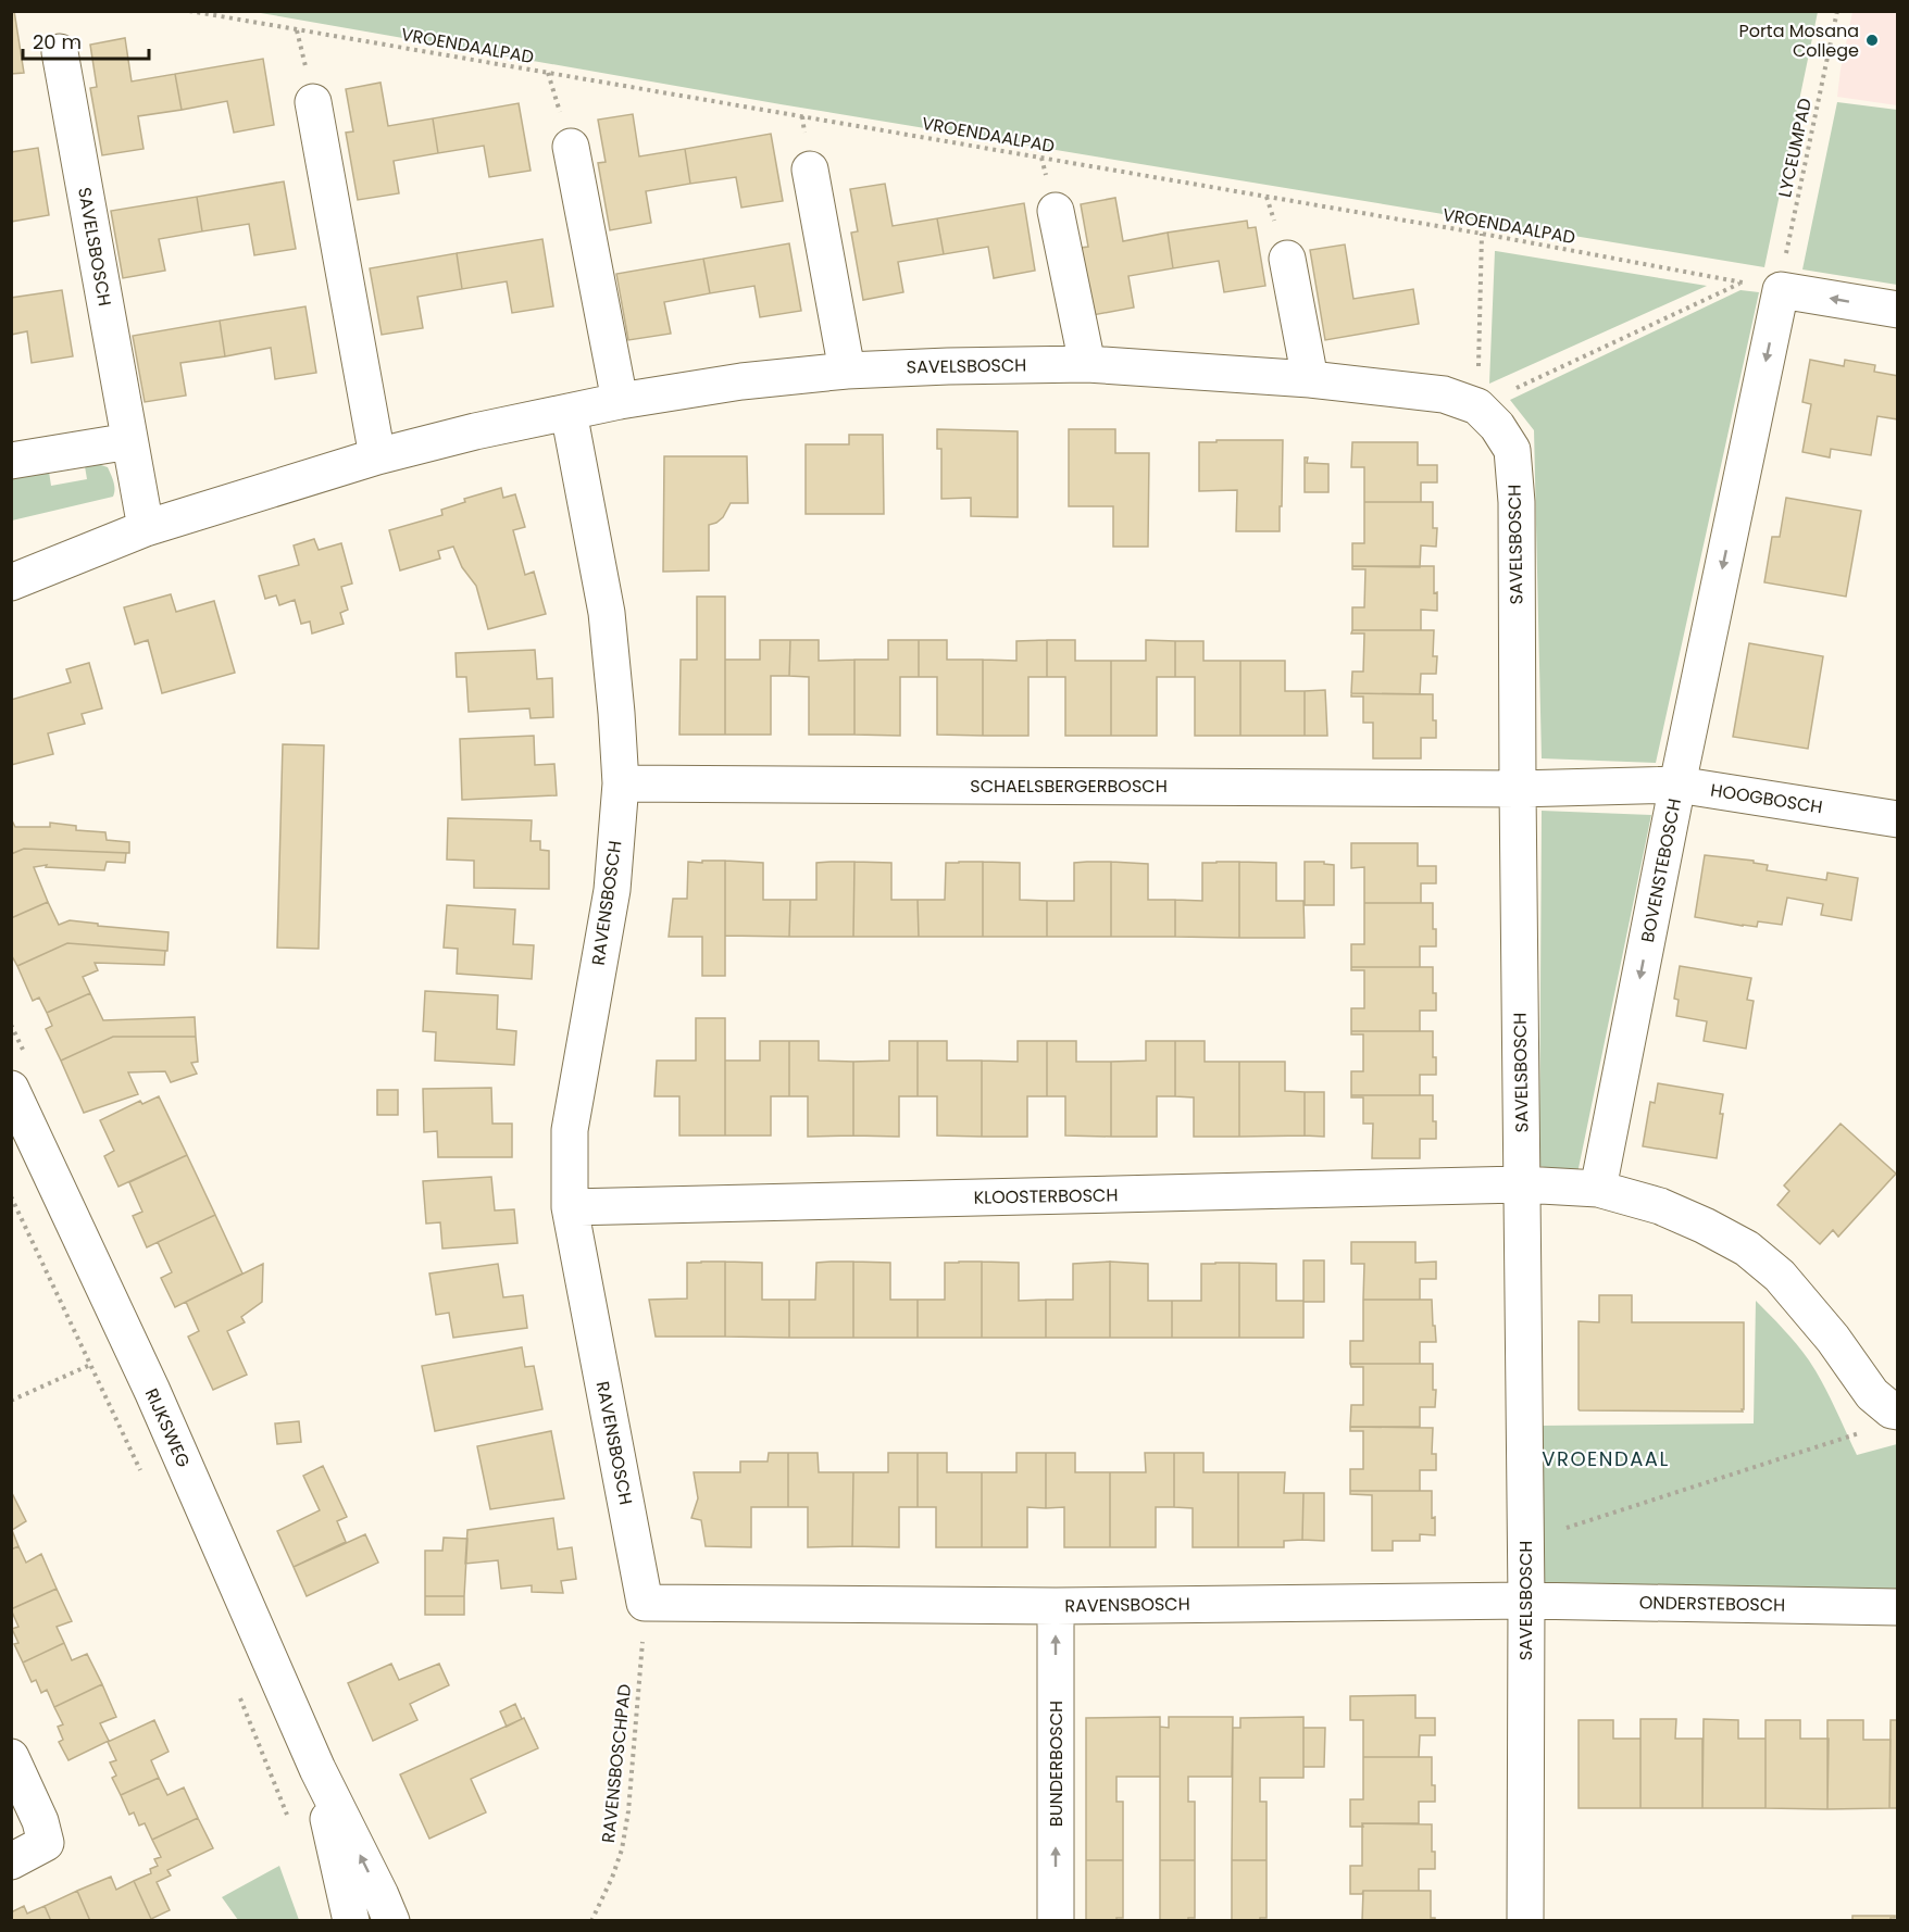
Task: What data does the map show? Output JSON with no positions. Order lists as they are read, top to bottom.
{
  "streets": {
    "street": [
      "SAVELSBOSCH",
      "SCHAELSBERGERBOSCH",
      "HOOGBOSCH",
      "BOVENSTEBOSCH",
      "RAVENSBOSCH",
      "KLOOSTERBOSCH",
      "RIJKSWEG",
      "ONDERSTEBOSCH",
      "BUNDERBOSCH"
    ],
    "path": ["VROENDAALPAD", "LYCEUMPAD", "RAVENSBOSCHPAD"]
  },
  "crossings": [
    ["VROENDAALPAD", "LYCEUMPAD"],
    ["VROENDAALPAD", "BOVENSTEBOSCH"],
    ["LYCEUMPAD", "BOVENSTEBOSCH"],
    ["SAVELSBOSCH", "SCHAELSBERGERBOSCH"],
    ["SAVELSBOSCH", "HOOGBOSCH"],
    ["SAVELSBOSCH", "RAVENSBOSCH"],
    ["SAVELSBOSCH", "KLOOSTERBOSCH"],
    ["SAVELSBOSCH", "ONDERSTEBOSCH"],
    ["SCHAELSBERGERBOSCH", "HOOGBOSCH"],
    ["SCHAELSBERGERBOSCH", "RAVENSBOSCH"],
    ["HOOGBOSCH", "BOVENSTEBOSCH"],
    ["BOVENSTEBOSCH", "KLOOSTERBOSCH"],
    ["RAVENSBOSCH", "KLOOSTERBOSCH"],
    ["RAVENSBOSCH", "ONDERSTEBOSCH"],
    ["RAVENSBOSCH", "RAVENSBOSCHPAD"],
    ["RAVENSBOSCH", "BUNDERBOSCH"]
  ],
  "one_way": ["BOVENSTEBOSCH", "BUNDERBOSCH"],
  "districts": ["VROENDAAL"],
  "places": ["Porta Mosana College"],
  "scale_bar": "20 m"
}
